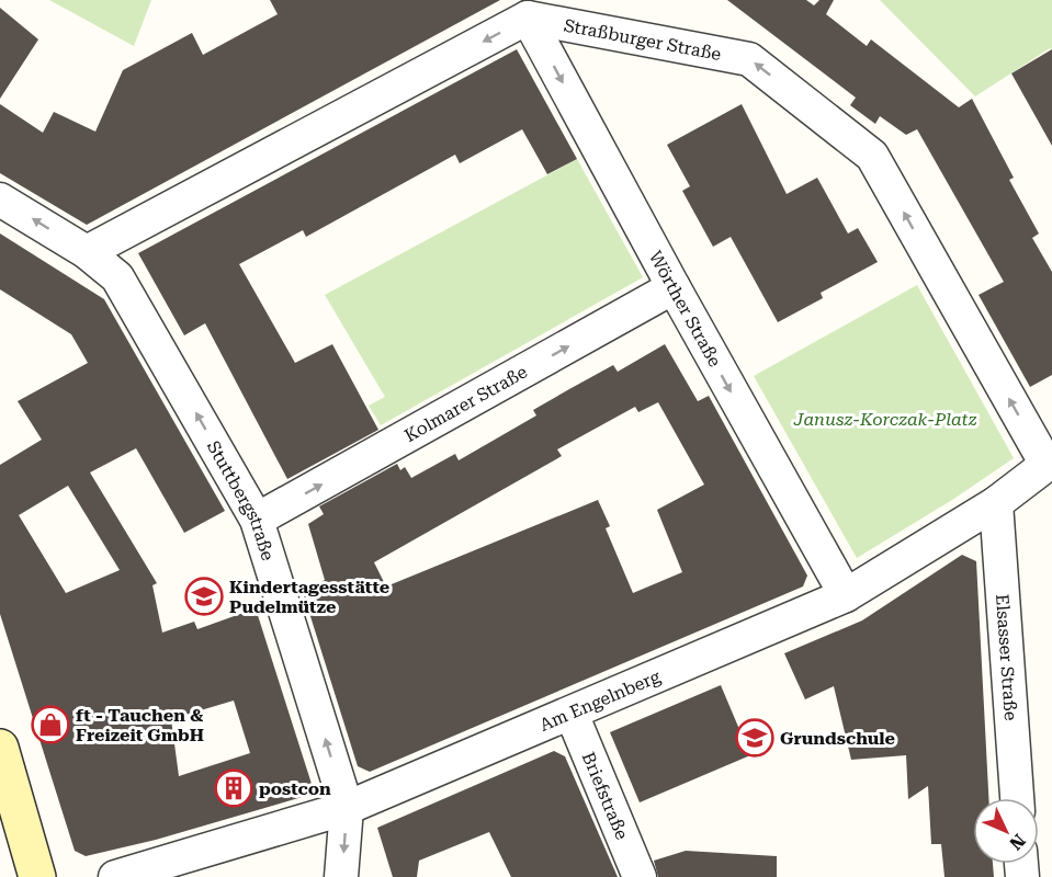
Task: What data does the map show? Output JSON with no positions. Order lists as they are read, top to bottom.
{
  "streets": {
    "street": [
      "Straßburger Straße",
      "Wörther Straße",
      "Kolmarer Straße",
      "Stuttbergstraße",
      "Elsasser Straße",
      "Am Engelnberg",
      "Briefstraße"
    ]
  },
  "crossings": [
    ["Straßburger Straße", "Wörther Straße"],
    ["Straßburger Straße", "Am Engelnberg"],
    ["Wörther Straße", "Kolmarer Straße"],
    ["Wörther Straße", "Am Engelnberg"],
    ["Kolmarer Straße", "Stuttbergstraße"],
    ["Stuttbergstraße", "Am Engelnberg"],
    ["Elsasser Straße", "Am Engelnberg"],
    ["Am Engelnberg", "Briefstraße"]
  ],
  "one_way": [
    "Straßburger Straße",
    "Wörther Straße",
    "Kolmarer Straße",
    "Stuttbergstraße"
  ],
  "parks": ["Janusz-Korczak-Platz"],
  "places": {
    "school or university": ["Kindertagesstätte Pudelmütze", "Grundschule"],
    "shop": ["ft - Tauchen & Freizeit GmbH"],
    "building": ["postcon"]
  },
  "north": "bottom right"
}
